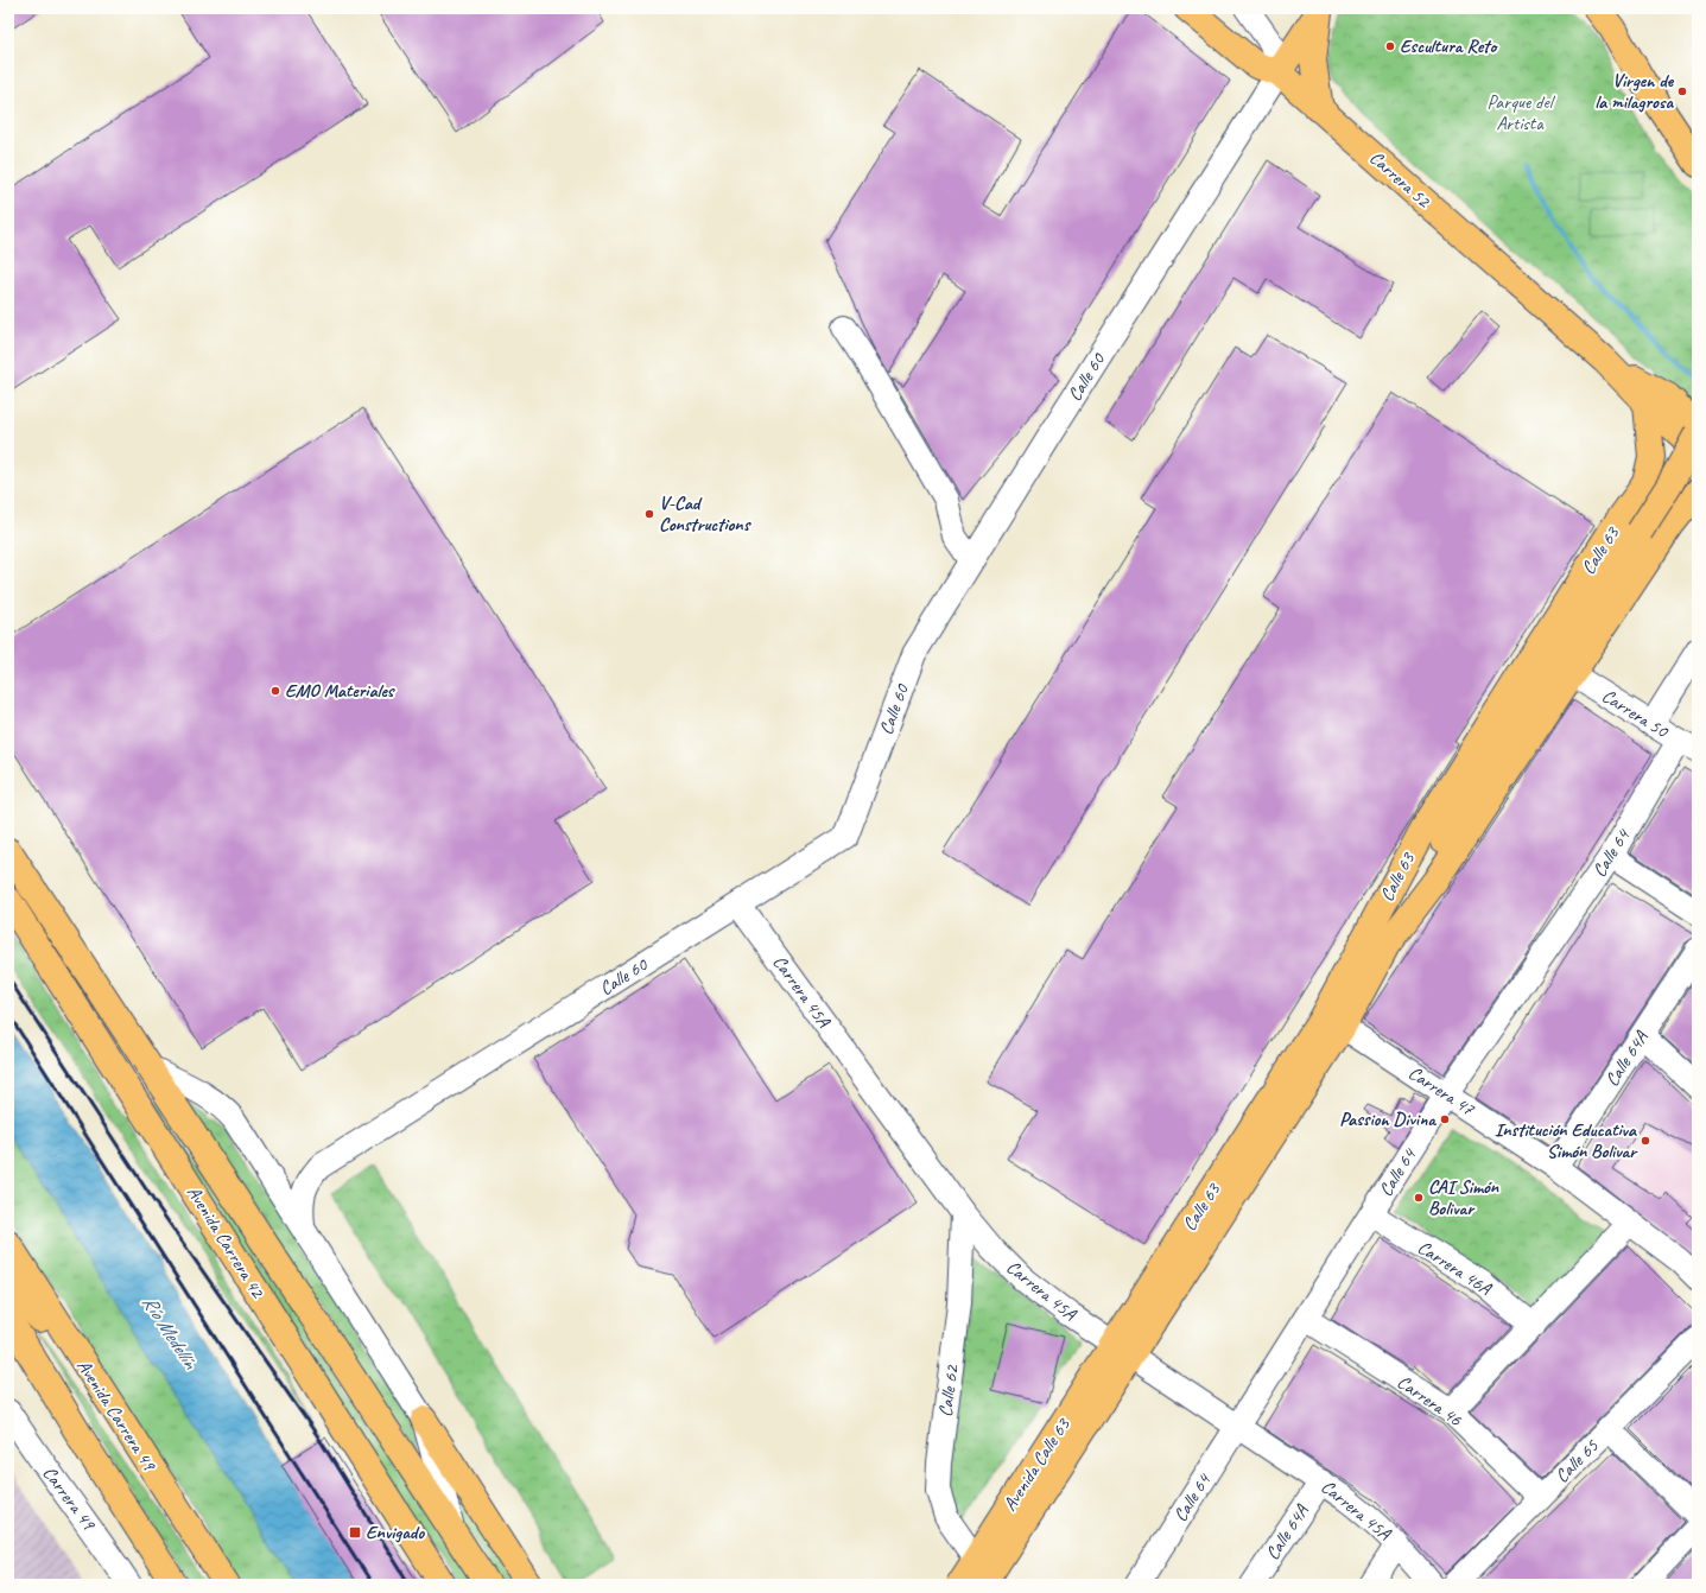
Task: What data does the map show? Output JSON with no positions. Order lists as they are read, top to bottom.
{
  "streets": {
    "main road": [
      "Carrera 52",
      "Calle 60",
      "Calle 63",
      "Avenida Carrera 42",
      "Avenida Carrera 49",
      "Avenida Calle 63"
    ],
    "street": [
      "Carrera 50",
      "Calle 64",
      "Carrera 45A",
      "Calle 64A",
      "Carrera 47",
      "Carrera 46A",
      "Calle 62",
      "Carrera 46",
      "Calle 65",
      "Carrera 49"
    ]
  },
  "crossings": [
    ["Carrera 52", "Calle 60"],
    ["Carrera 52", "Calle 63"],
    ["Calle 60", "Carrera 45A"],
    ["Calle 60", "Avenida Carrera 42"],
    ["Calle 63", "Carrera 50"],
    ["Calle 63", "Carrera 45A"],
    ["Calle 63", "Carrera 47"],
    ["Calle 63", "Avenida Calle 63"],
    ["Carrera 50", "Calle 64"],
    ["Calle 64", "Carrera 45A"],
    ["Calle 64", "Carrera 47"],
    ["Calle 64", "Carrera 46A"],
    ["Calle 64", "Carrera 46"],
    ["Carrera 45A", "Calle 64A"],
    ["Carrera 45A", "Calle 62"],
    ["Carrera 45A", "Avenida Calle 63"],
    ["Calle 64A", "Carrera 47"],
    ["Calle 62", "Avenida Calle 63"],
    ["Carrera 46", "Calle 65"]
  ],
  "water": ["Río Medellín"],
  "parks": ["Parque del Artista"],
  "places": {
    "other": [
      "Escultura Reto",
      "Virgen de la milagrosa",
      "V-Cad Constructions",
      "EMO Materiales",
      "Passion Divina",
      "Institución Educativa Simón Bolivar",
      "CAI Simón Bolivar"
    ],
    "transit": ["Envigado"]
  }
}
